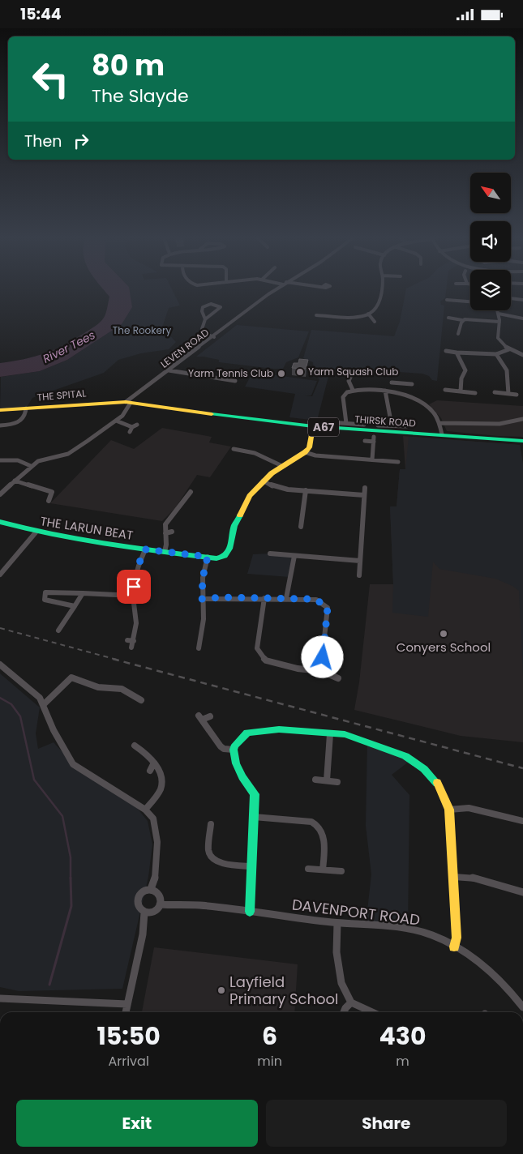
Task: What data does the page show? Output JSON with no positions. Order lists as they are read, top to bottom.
{
  "streets": {
    "street": [
      "LEVEN ROAD",
      "THE SPITAL",
      "THIRSK ROAD",
      "A67",
      "THE LARUN BEAT",
      "DAVENPORT ROAD"
    ]
  },
  "crossings": [
    ["LEVEN ROAD", "THE SPITAL"],
    ["LEVEN ROAD", "THIRSK ROAD"],
    ["THE SPITAL", "THIRSK ROAD"]
  ],
  "water": ["River Tees"],
  "parks": ["The Rookery"],
  "places": [
    "Yarm Squash Club",
    "Yarm Tennis Club",
    "Conyers School",
    "Layfield Primary School"
  ],
  "north": "top left",
  "page": {
    "status": "15:44",
    "turn": ["80 m", "The Slayde"],
    "then": "Then",
    "eta": [
      "15:50",
      "Arrival",
      "6",
      "min",
      "430",
      "m"
    ],
    "buttons": ["Exit", "Share"]
  }
}
